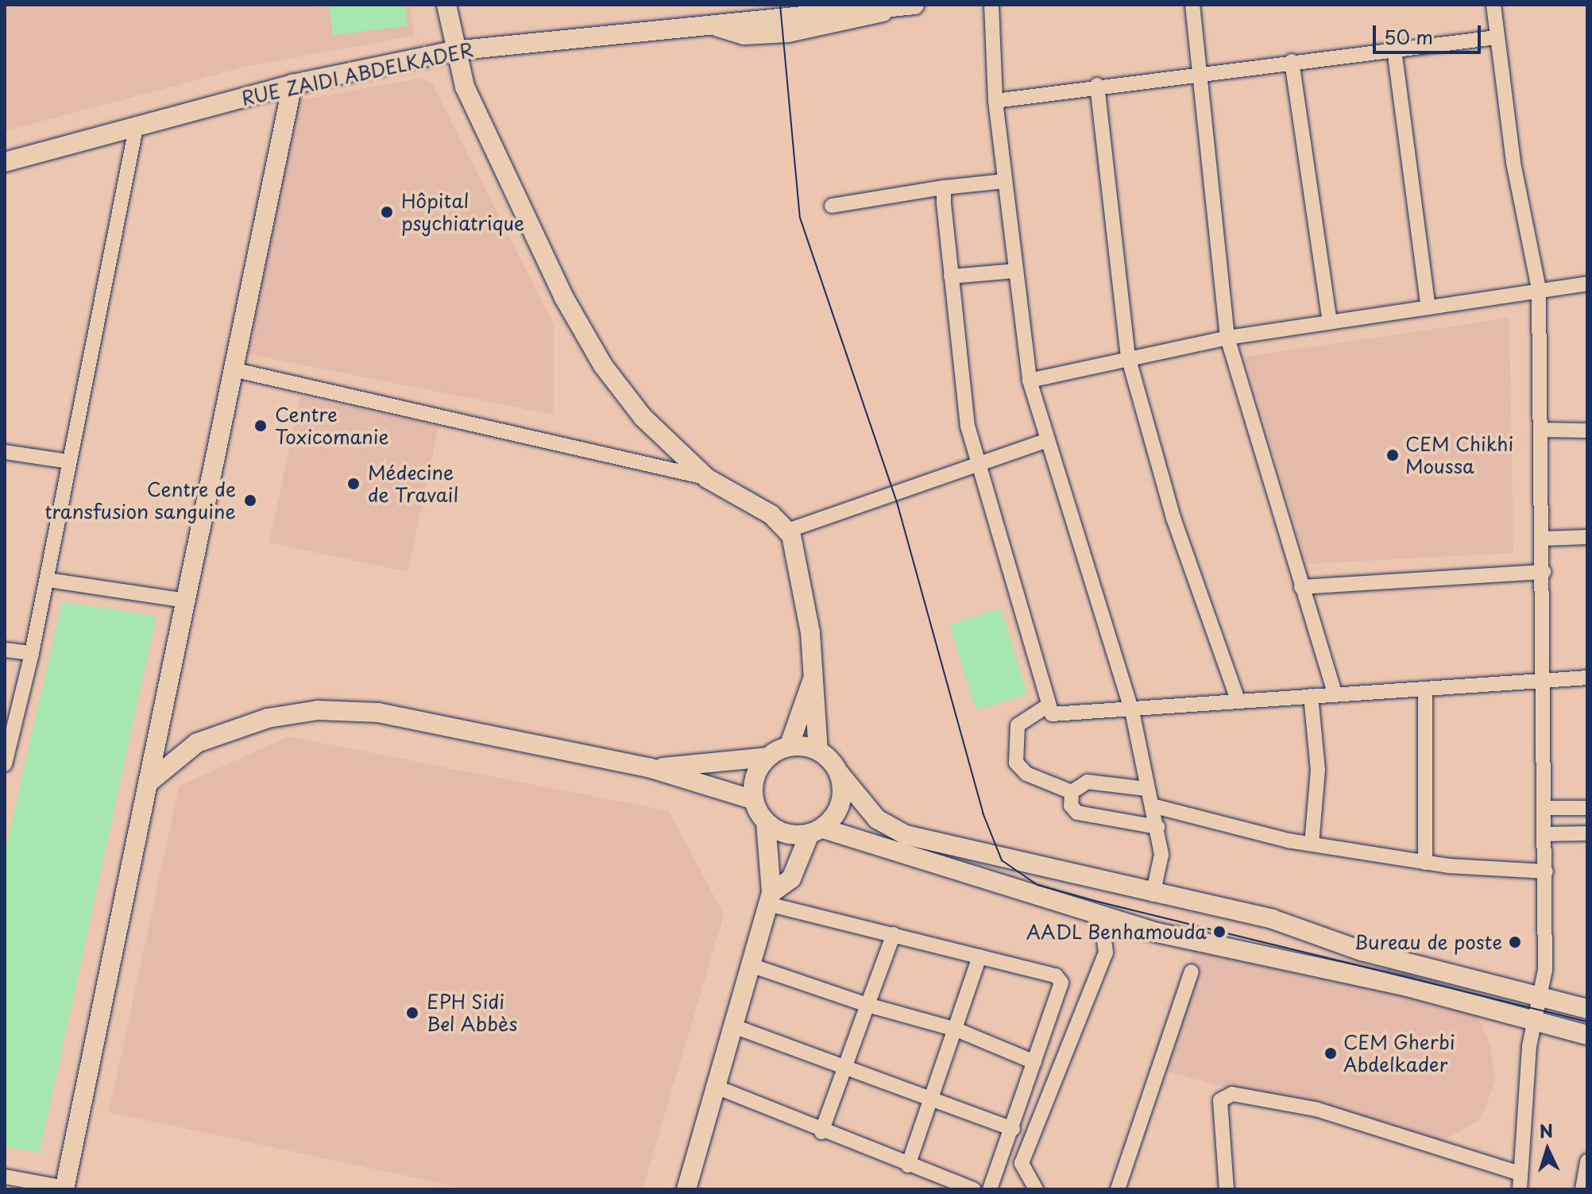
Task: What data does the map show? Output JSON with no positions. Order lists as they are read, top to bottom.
{
  "streets": {
    "main road": ["RUE ZAIDI ABDELKADER"]
  },
  "places": [
    "Hôpital psychiatrique",
    "Centre Toxicomanie",
    "CEM Chikhi Moussa",
    "Médecine de Travail",
    "Centre de transfusion sanguine",
    "AADL Benhamouda",
    "Bureau de poste",
    "EPH Sidi Bel Abbès",
    "CEM Gherbi Abdelkader"
  ],
  "scale_bar": "50 m",
  "north": "top"
}
